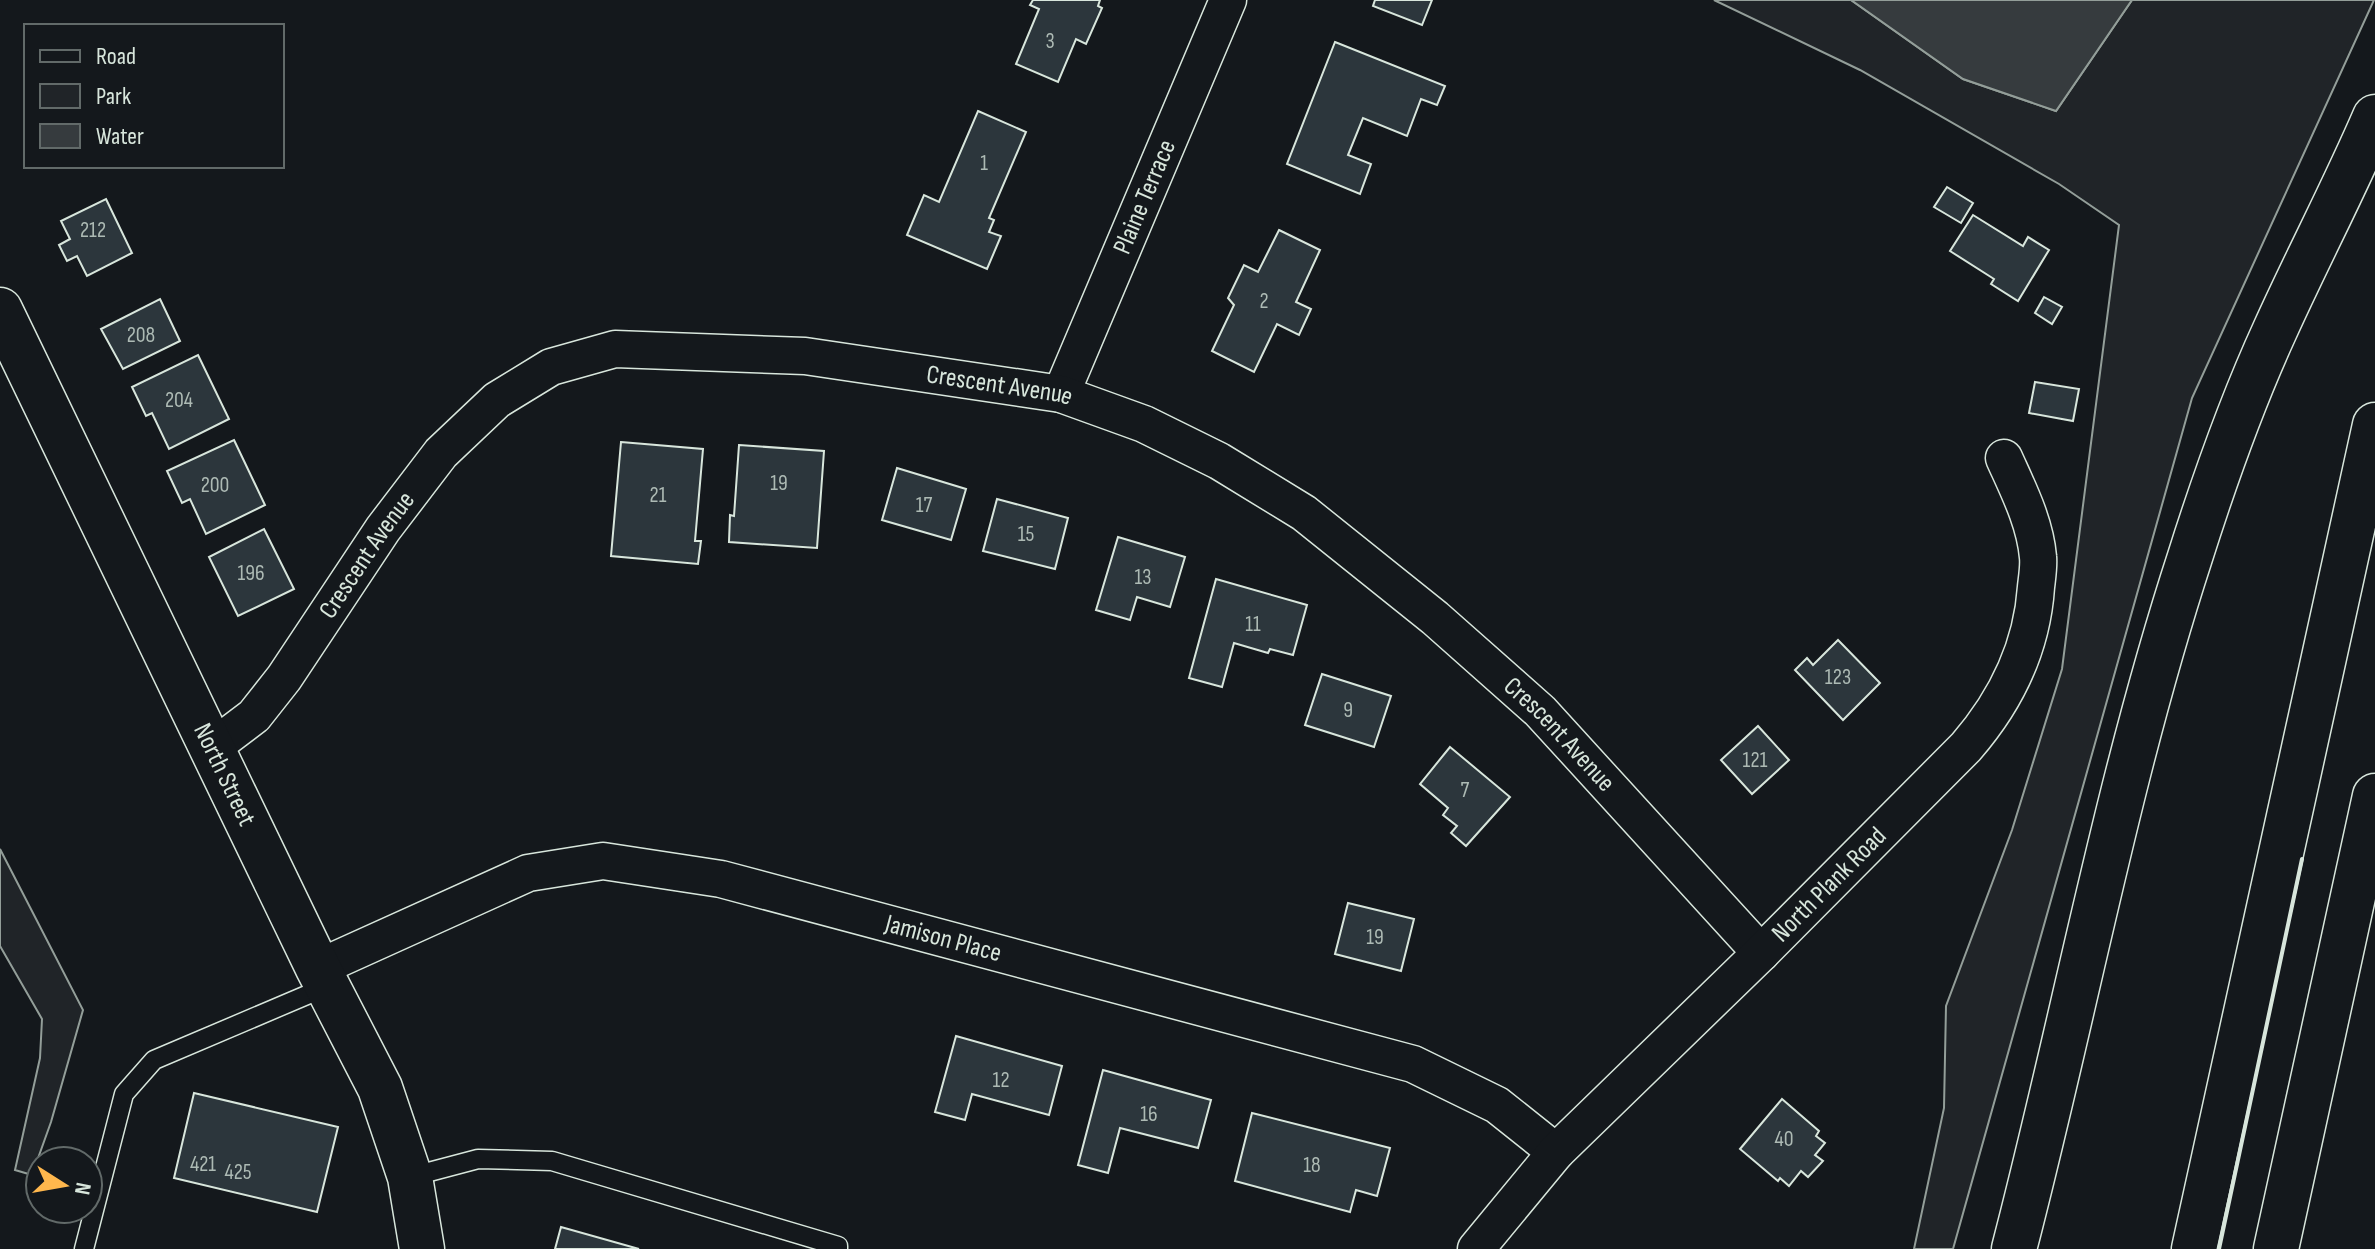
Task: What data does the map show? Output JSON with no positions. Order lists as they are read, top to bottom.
{
  "streets": {
    "main road": ["North Street"],
    "street": [
      "Plaine Terrace",
      "Crescent Avenue",
      "North Plank Road",
      "Jamison Place"
    ]
  },
  "crossings": [
    ["Plaine Terrace", "Crescent Avenue"],
    ["Crescent Avenue", "North Street"],
    ["Crescent Avenue", "North Plank Road"],
    ["North Street", "Jamison Place"],
    ["North Plank Road", "Jamison Place"]
  ],
  "house_numbers": [
    "3",
    "1",
    "212",
    "2",
    "208",
    "204",
    "19",
    "200",
    "21",
    "17",
    "15",
    "196",
    "13",
    "11",
    "123",
    "9",
    "121",
    "7",
    "19",
    "12",
    "16",
    "40",
    "421",
    "18",
    "425"
  ],
  "legend": ["Road", "Park", "Water"],
  "north": "right"
}
